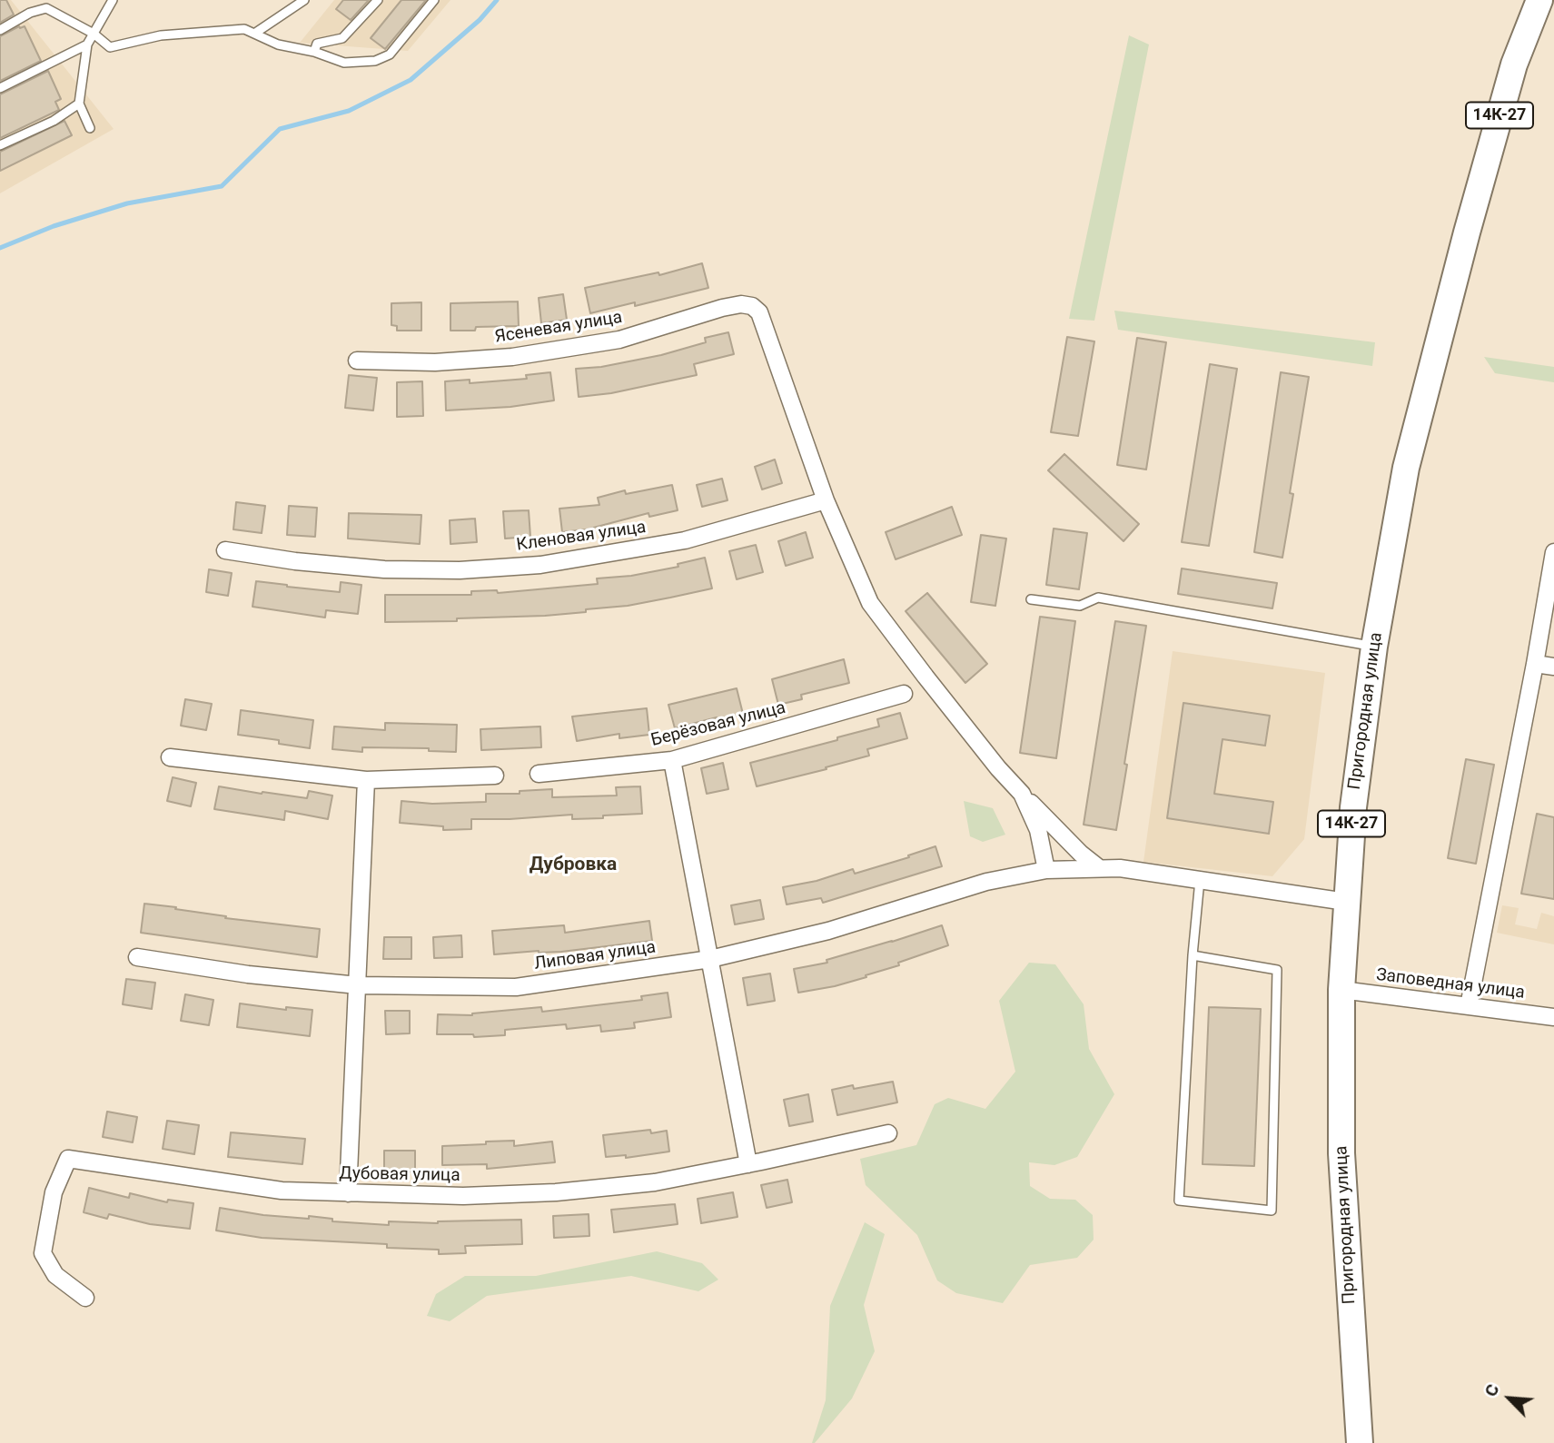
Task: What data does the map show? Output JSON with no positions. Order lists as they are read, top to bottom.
{
  "streets": {
    "main road": ["14К-27", "Пригородная улица"],
    "street": [
      "Ясеневая улица",
      "Кленовая улица",
      "Берёзовая улица",
      "Липовая улица",
      "Заповедная улица",
      "Дубовая улица"
    ]
  },
  "crossings": [
    ["Ясеневая улица", "Кленовая улица"],
    ["Пригородная улица", "Липовая улица"],
    ["Пригородная улица", "Заповедная улица"]
  ],
  "districts": ["Дубровка"],
  "north": "top left"
}
